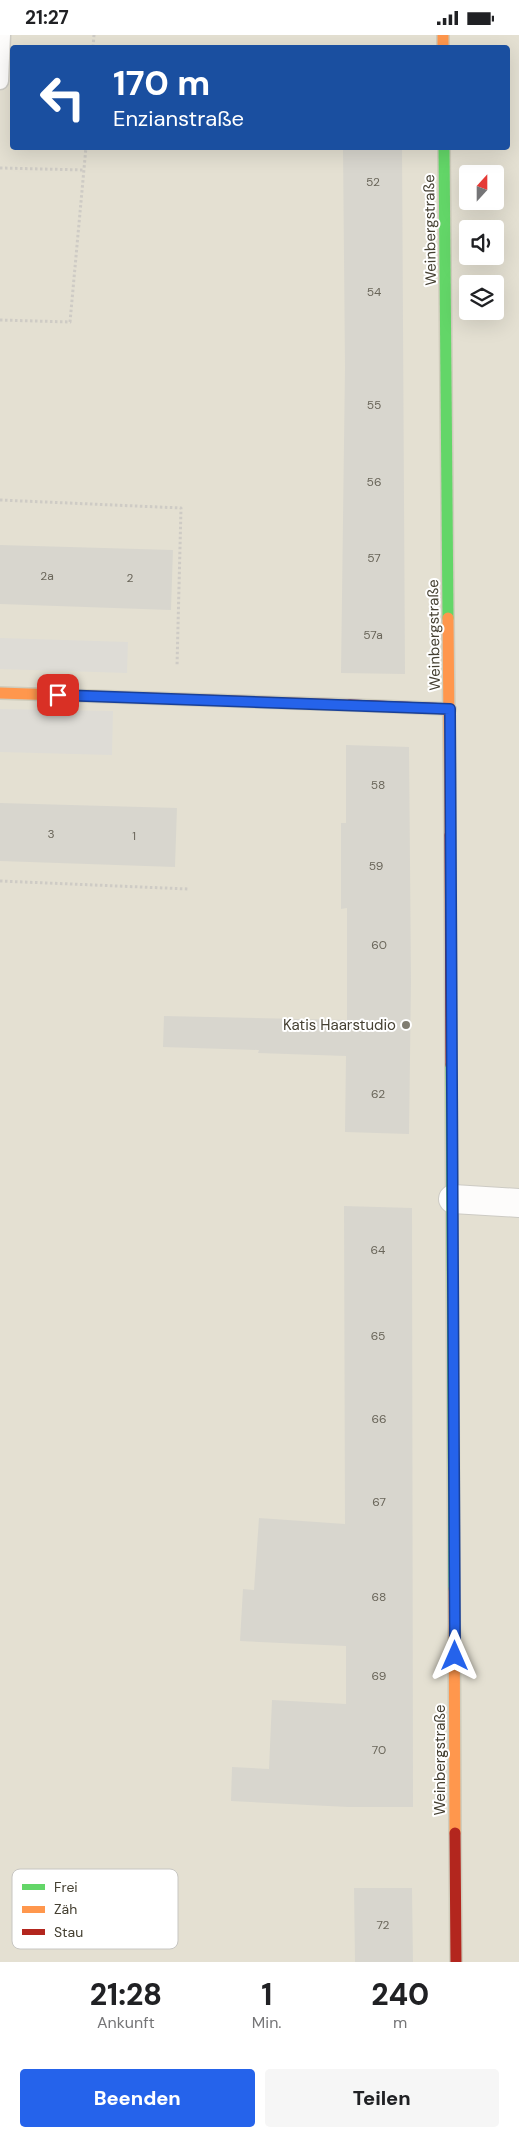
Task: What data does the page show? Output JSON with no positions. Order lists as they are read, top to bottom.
{
  "streets": {
    "street": ["Weinbergstraße"]
  },
  "places": ["Katis Haarstudio"],
  "house_numbers": [
    "52",
    "54",
    "55",
    "56",
    "57",
    "2a",
    "2",
    "57a",
    "58",
    "3",
    "1",
    "59",
    "60",
    "62",
    "64",
    "65",
    "66",
    "67",
    "68",
    "69",
    "70",
    "72"
  ],
  "legend": ["Frei", "Zäh", "Stau"],
  "north": "top",
  "page": {
    "status": "21:27",
    "turn": ["170 m", "Enzianstraße"],
    "eta": [
      "21:28",
      "Ankunft",
      "1",
      "Min.",
      "240",
      "m"
    ],
    "buttons": ["Beenden", "Teilen"]
  }
}
